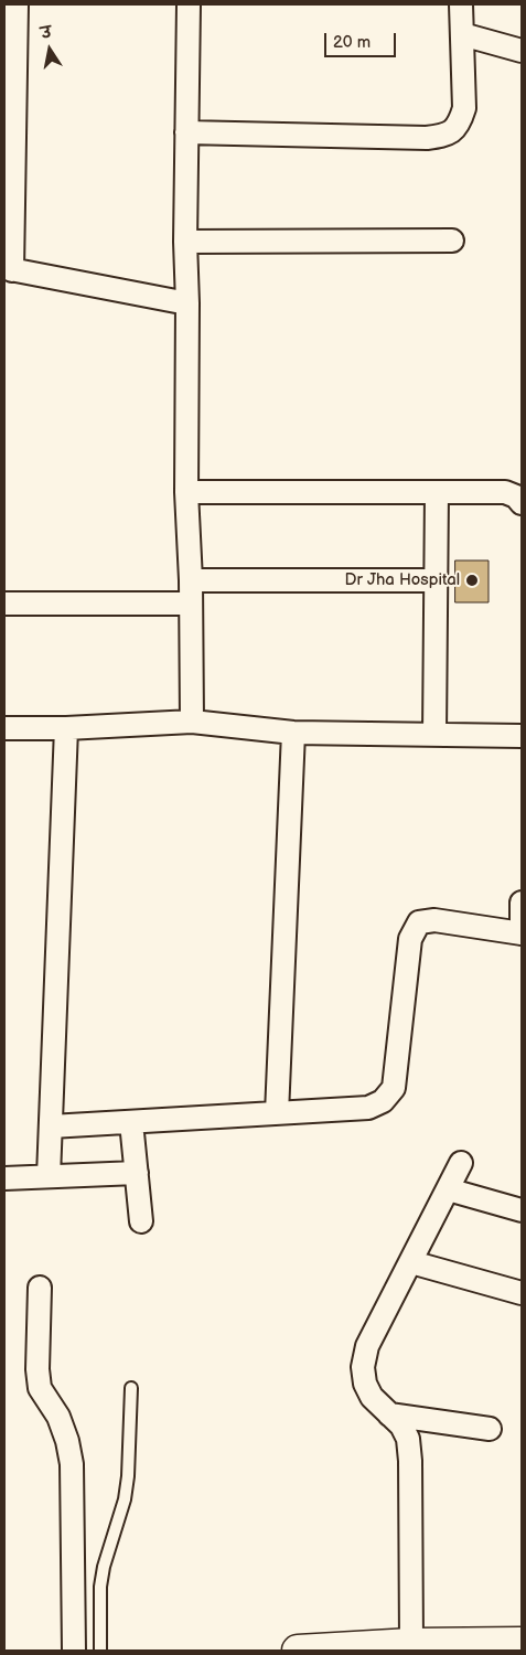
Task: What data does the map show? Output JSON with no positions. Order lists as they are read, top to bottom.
{
  "places": ["Dr Jha Hospital"],
  "scale_bar": "20 m",
  "north": "top"
}
